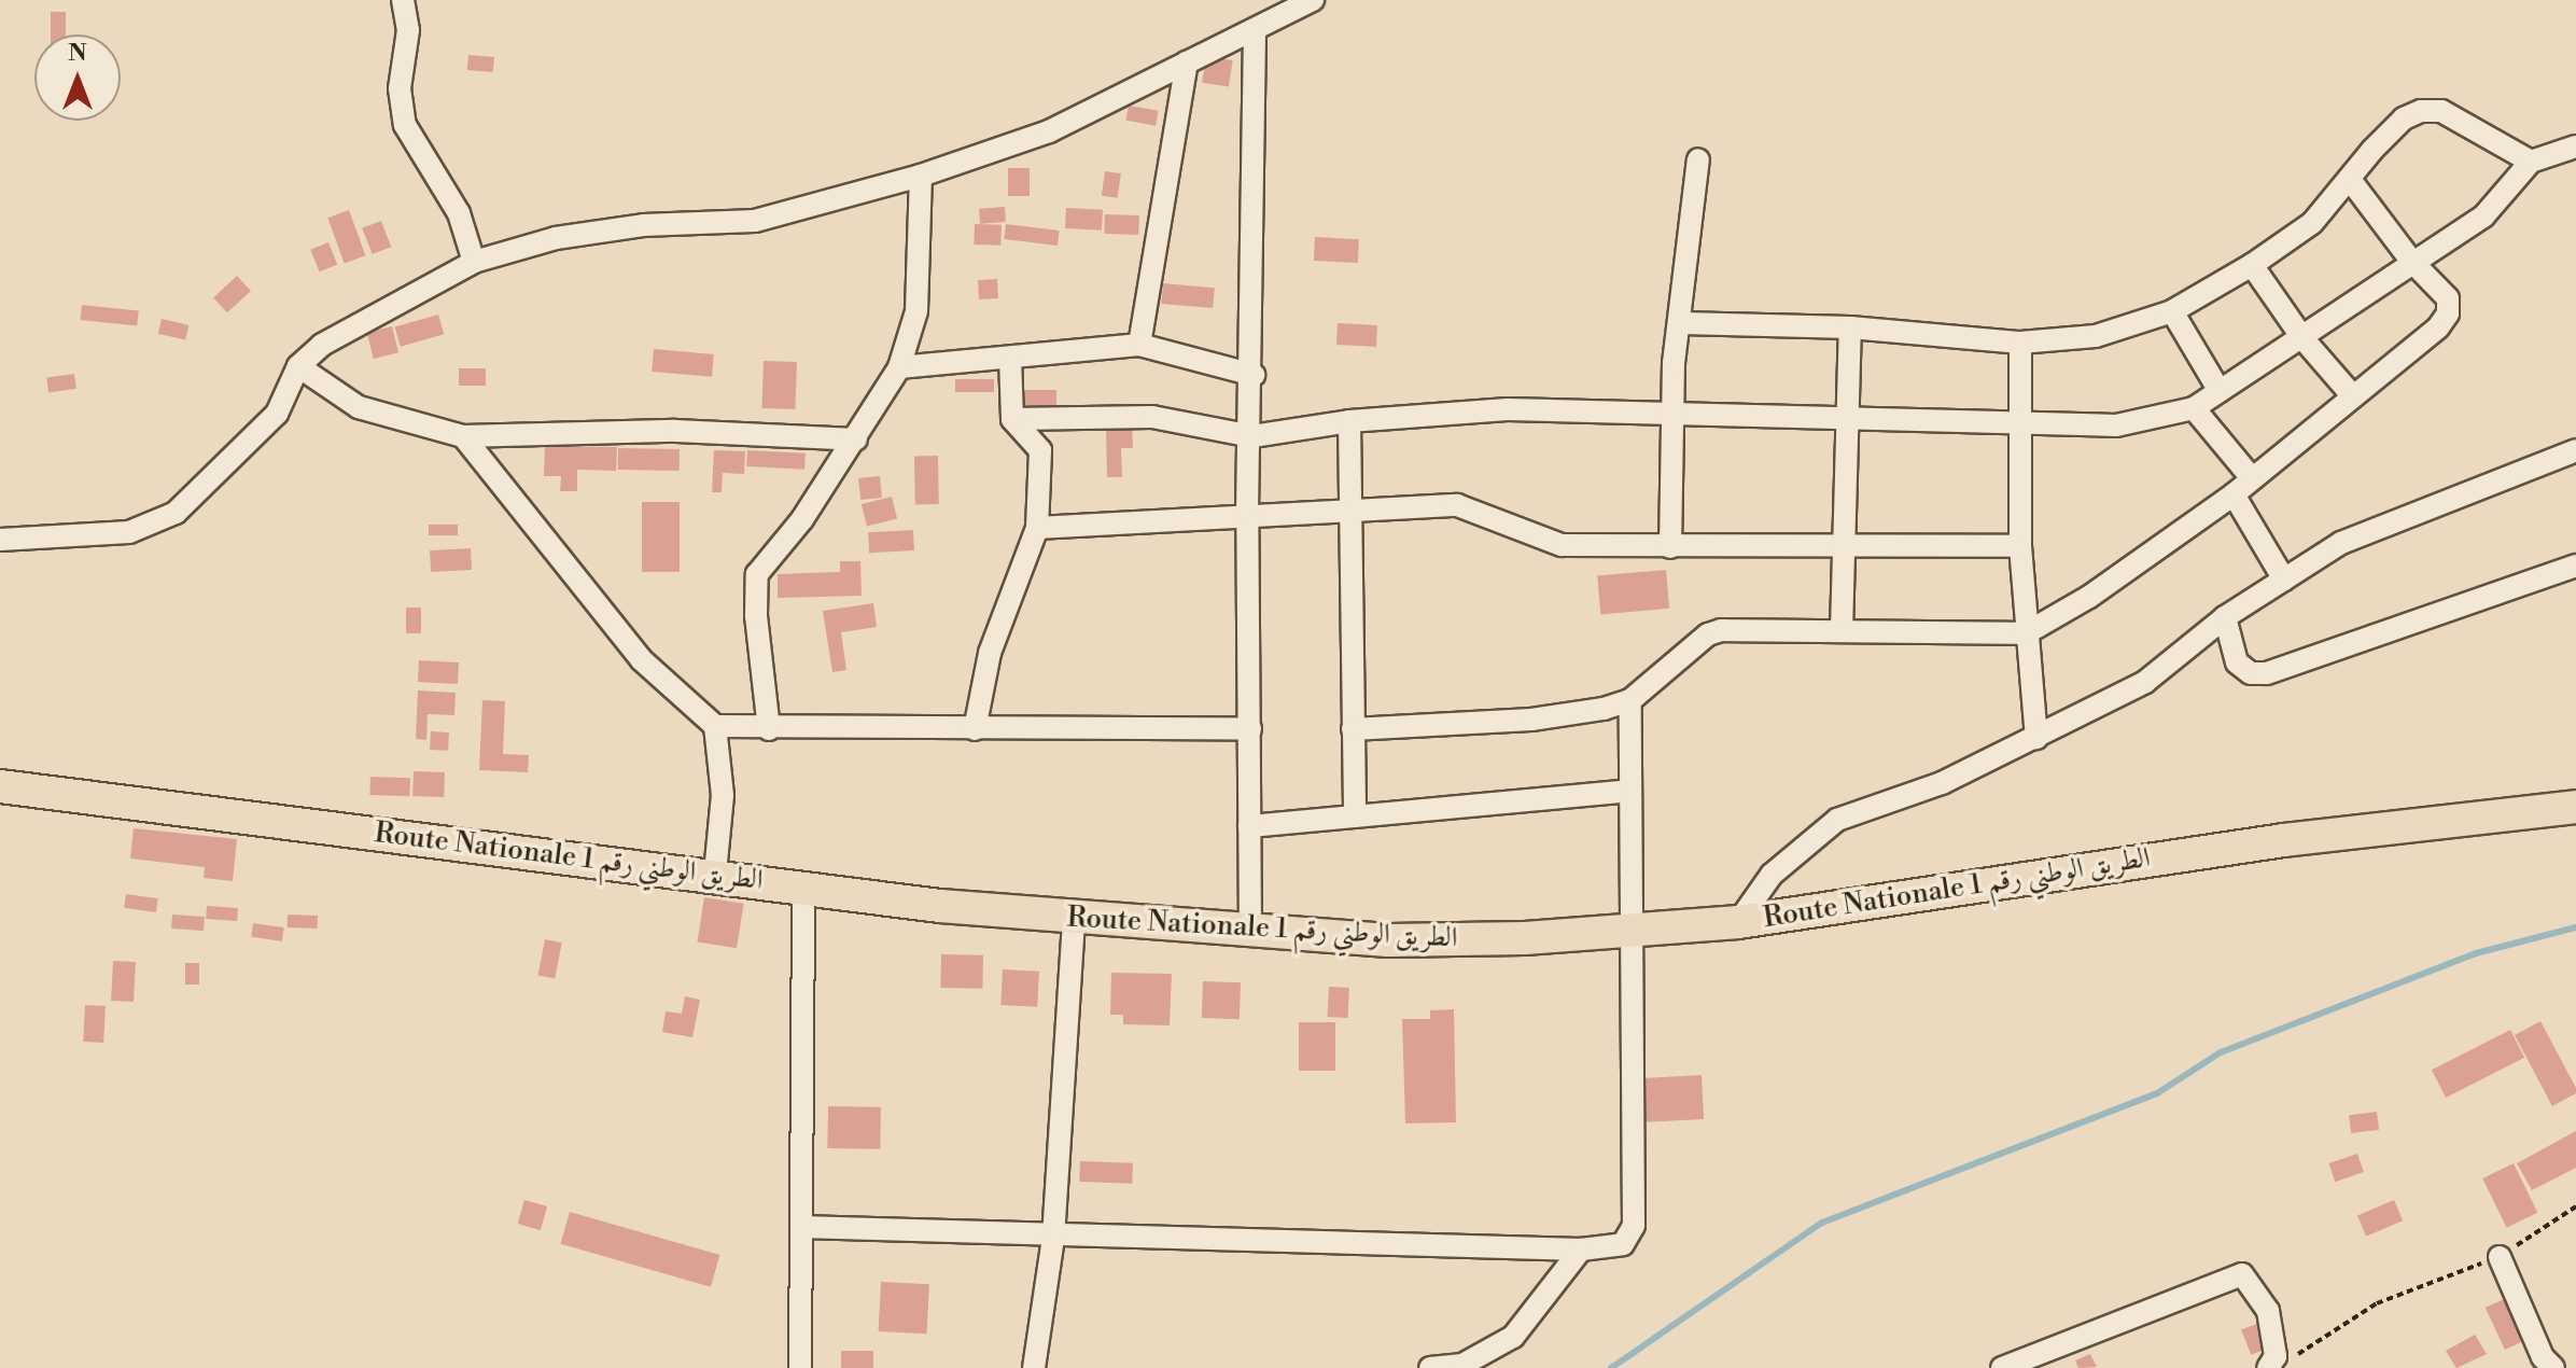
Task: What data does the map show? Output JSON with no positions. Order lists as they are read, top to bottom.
{
  "streets": {
    "highway": ["Route Nationale الطريق الوطني رقم 1"]
  },
  "north": "top"
}
